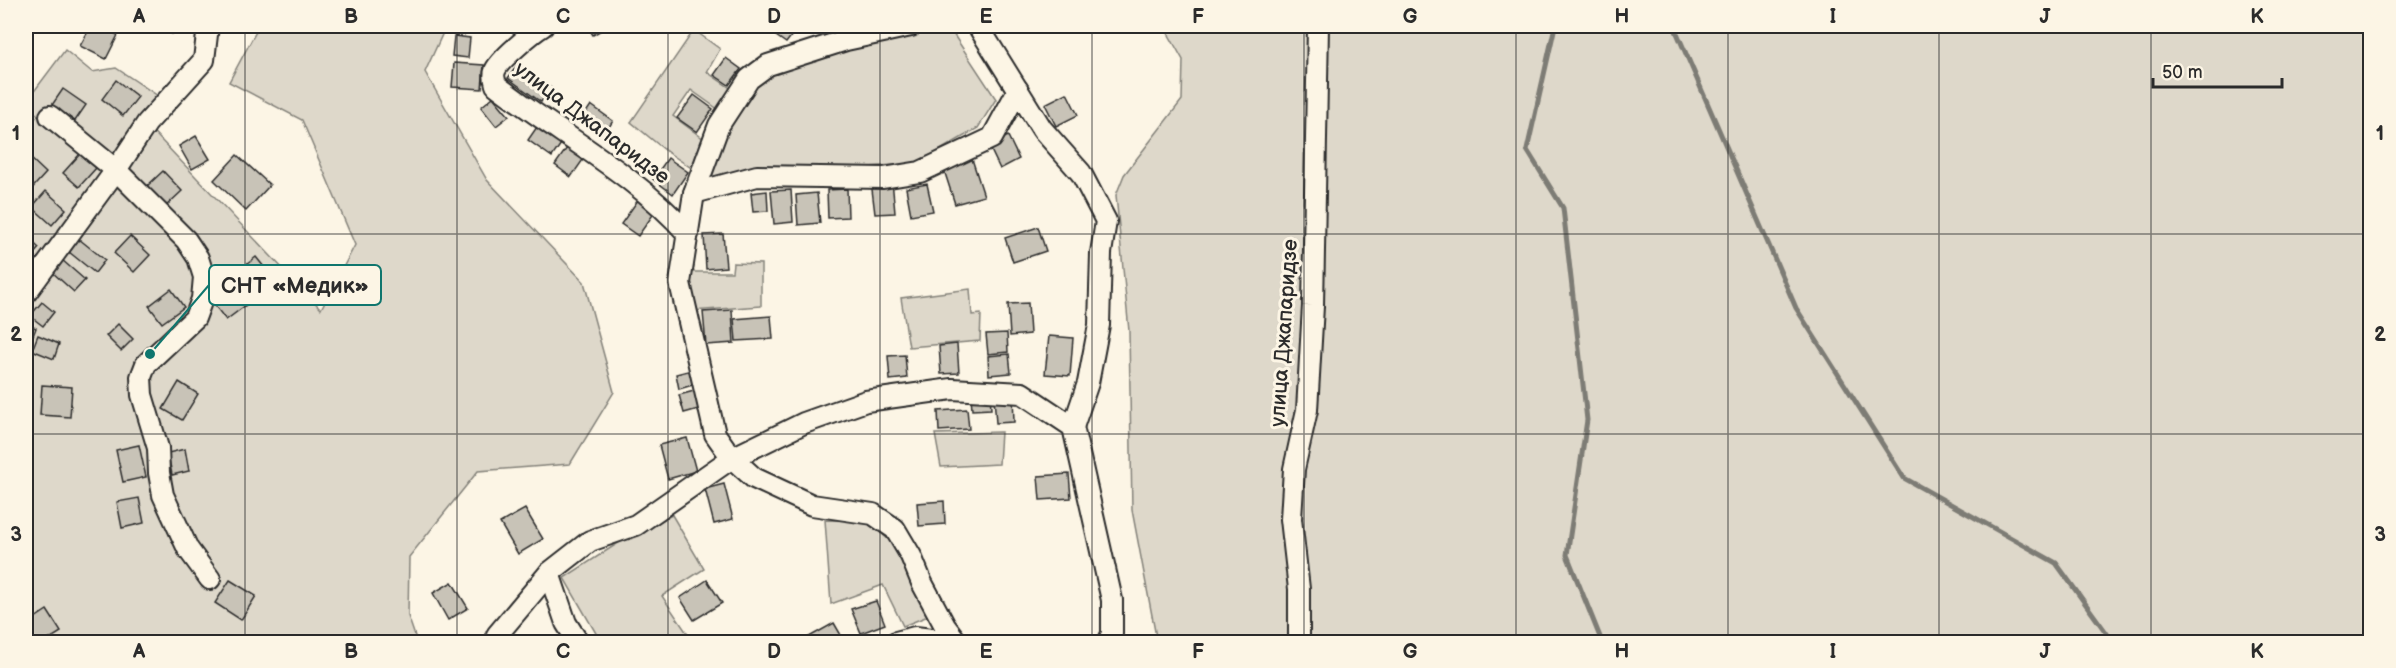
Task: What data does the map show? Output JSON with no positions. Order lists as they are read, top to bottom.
{
  "streets": {
    "street": ["улица Джапаридзе"]
  },
  "places": ["СНТ «Медик»"],
  "scale_bar": "50 m",
  "grid": {
    "columns": [
      "A",
      "B",
      "C",
      "D",
      "E",
      "F",
      "G",
      "H",
      "I",
      "J",
      "K"
    ],
    "rows": ["1", "2", "3"]
  }
}
